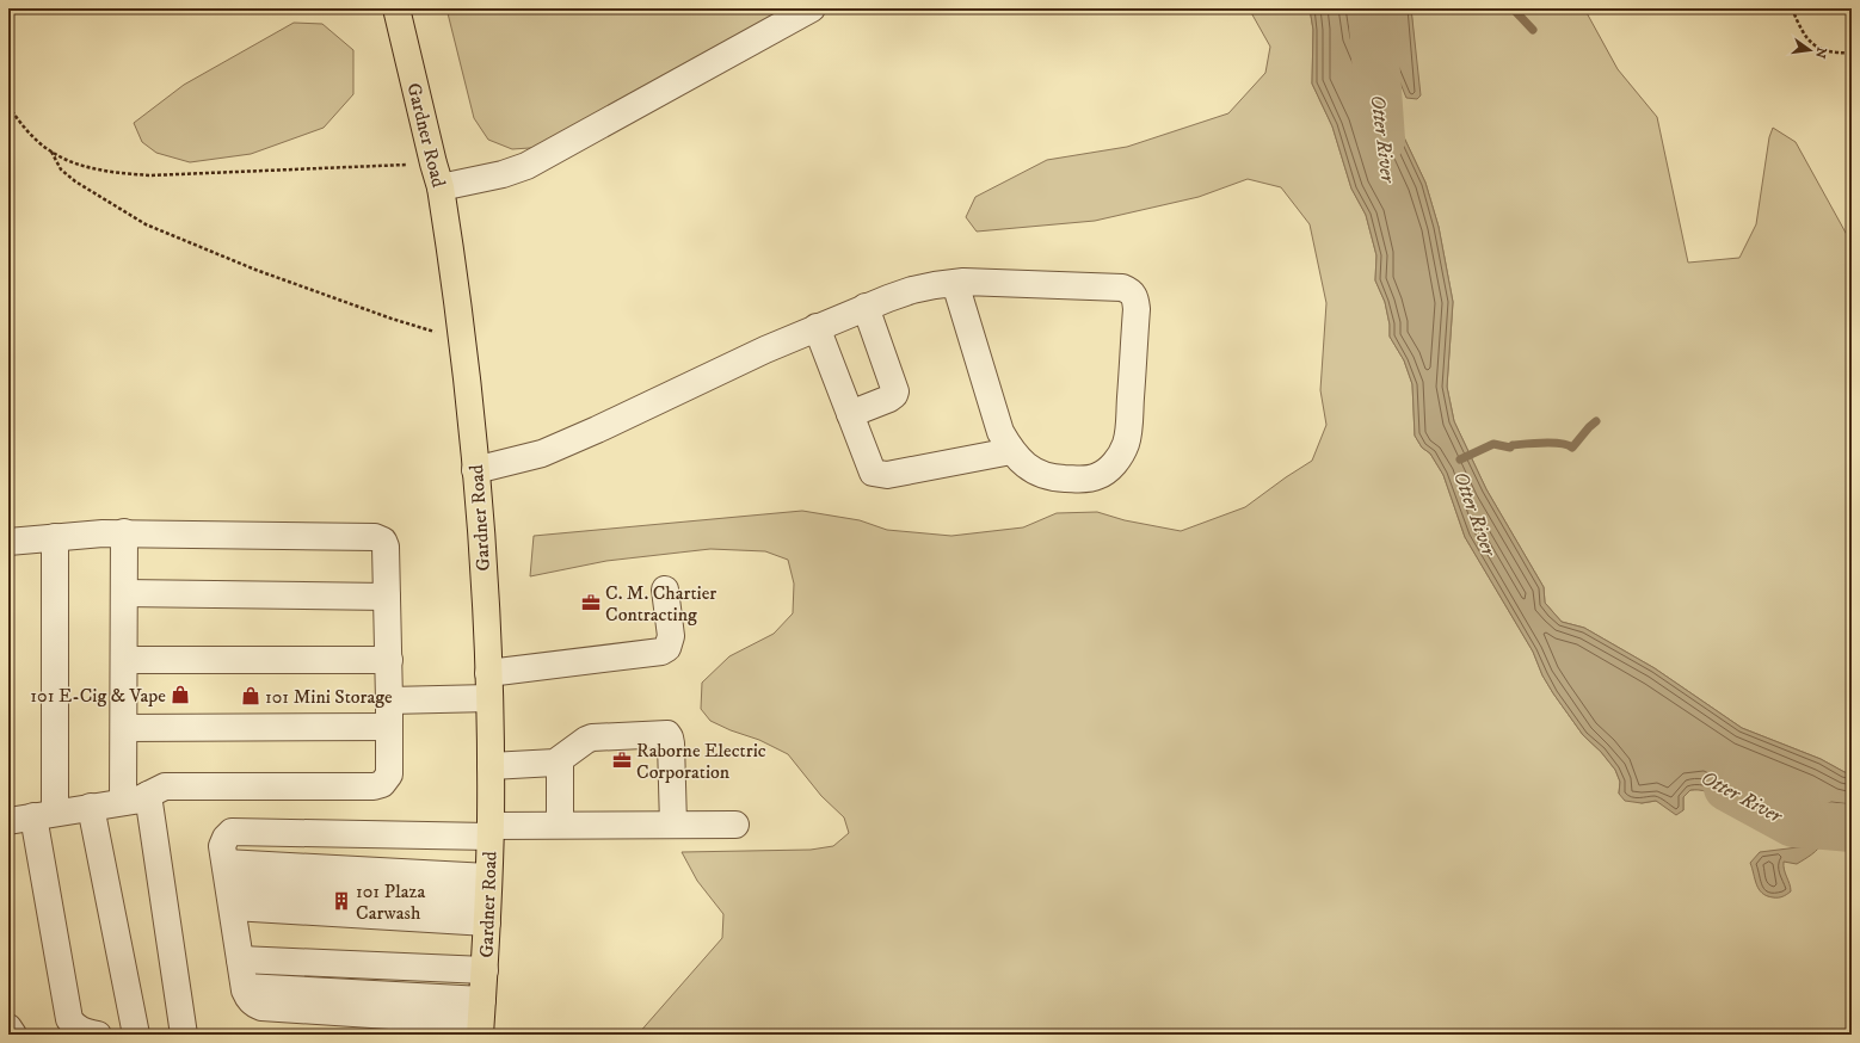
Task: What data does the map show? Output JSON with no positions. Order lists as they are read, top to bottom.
{
  "streets": {
    "main road": ["Gardner Road"]
  },
  "water": ["Otter River"],
  "places": {
    "office": ["C. M. Chartier Contracting", "Raborne Electric Corporation"],
    "shop": ["101 E-Cig & Vape", "101 Mini Storage"],
    "building": ["101 Plaza Carwash"]
  },
  "north": "right"
}
